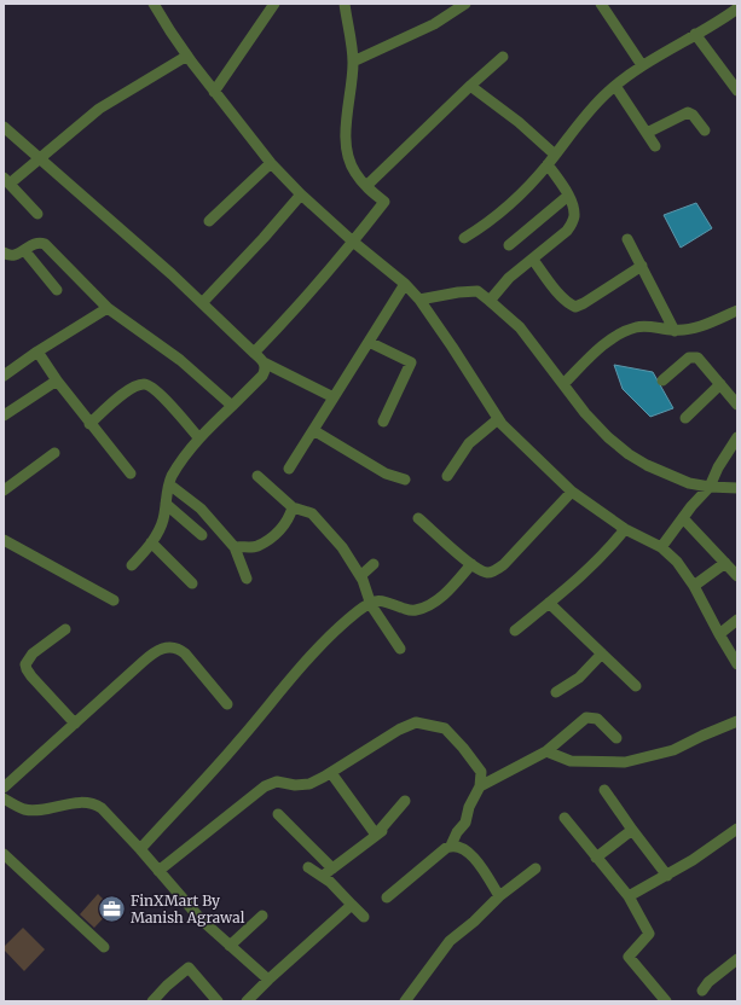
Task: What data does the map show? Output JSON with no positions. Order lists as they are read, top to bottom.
{
  "places": {
    "office": ["FinXMart By Manish Agrawal"]
  }
}
